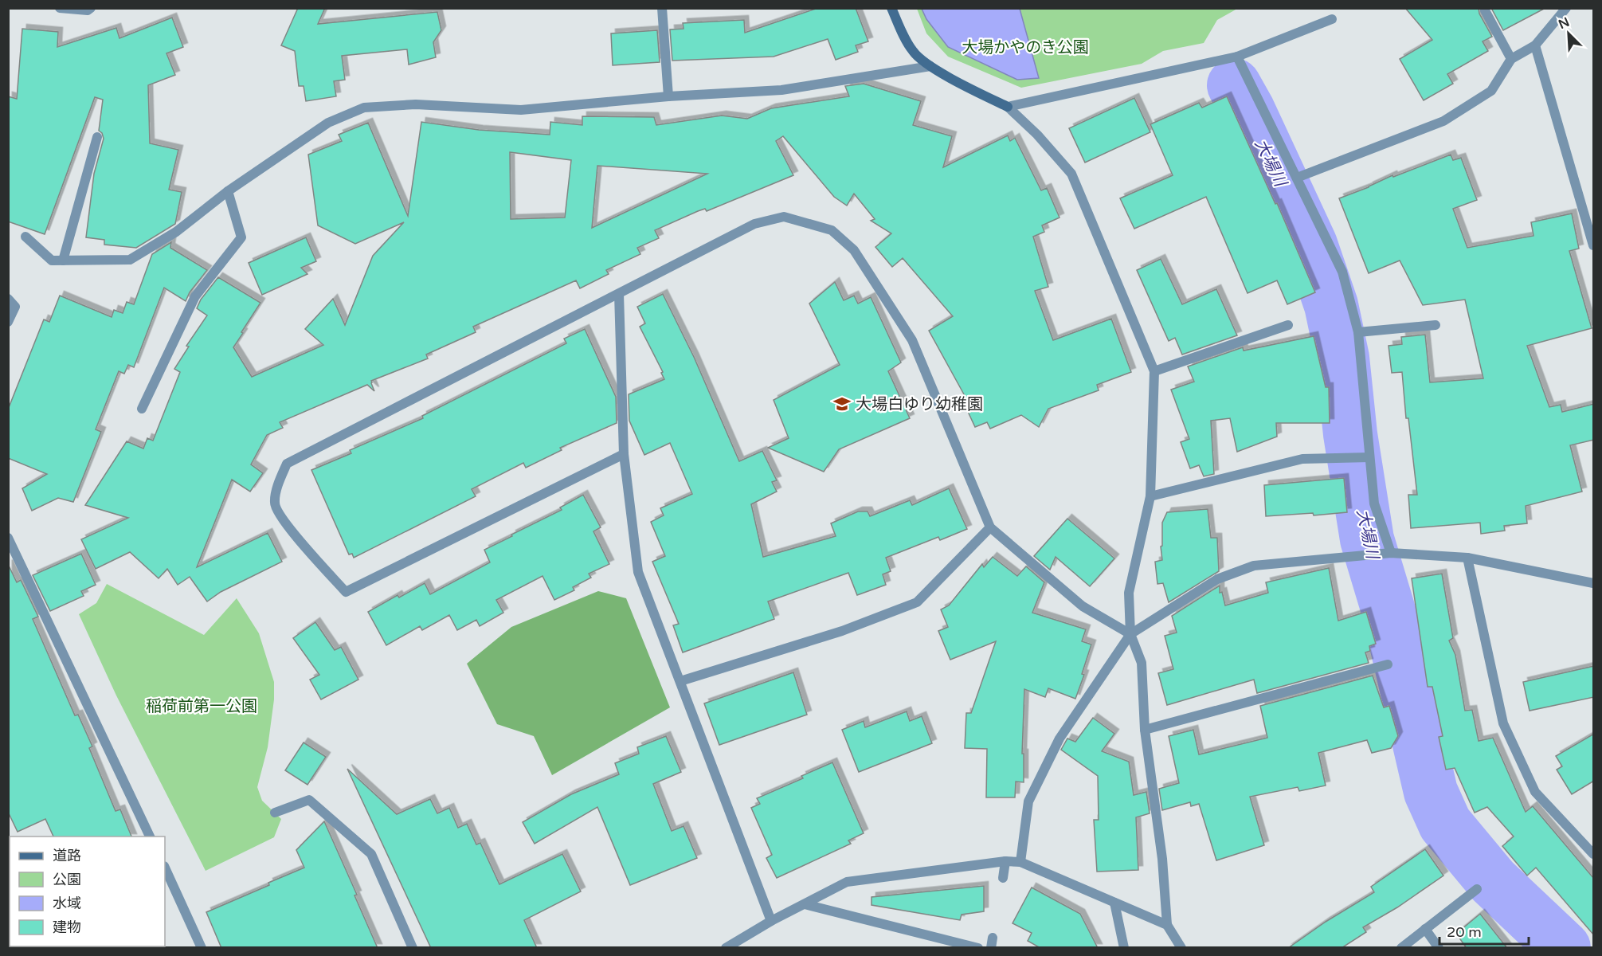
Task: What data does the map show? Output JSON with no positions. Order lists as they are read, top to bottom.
{
  "water": ["大場川"],
  "parks": ["大場かやのき公園", "稲荷前第一公園"],
  "places": {
    "school or university": ["大場白ゆり幼稚園"]
  },
  "legend": [
    "道路",
    "公園",
    "水域",
    "建物"
  ],
  "scale_bar": "20 m",
  "north": "top left"
}
